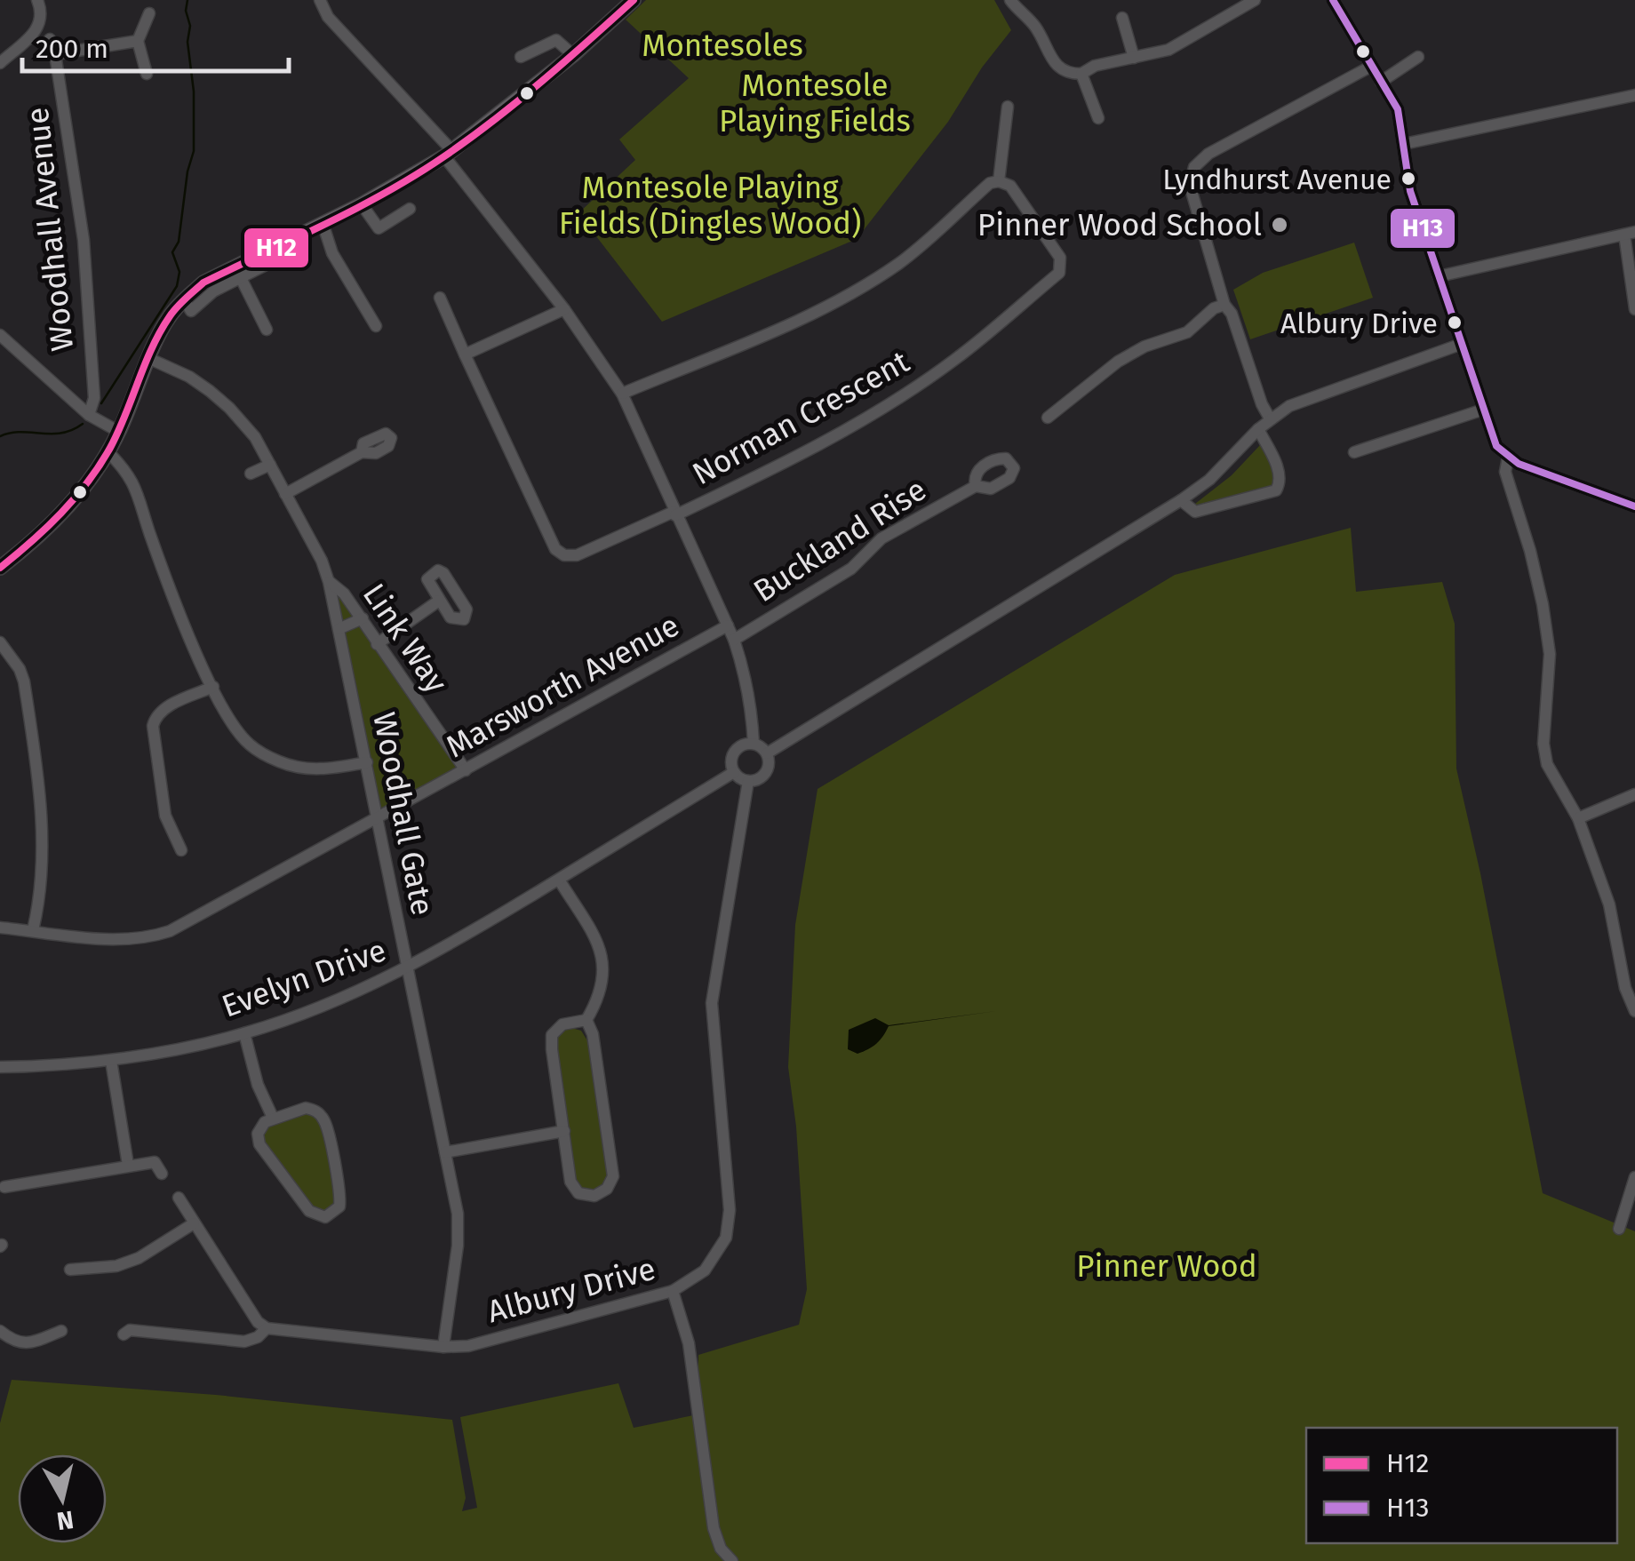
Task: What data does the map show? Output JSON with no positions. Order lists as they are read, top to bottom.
{
  "streets": {
    "street": [
      "Woodhall Avenue",
      "Norman Crescent",
      "Buckland Rise",
      "Link Way",
      "Marsworth Avenue",
      "Woodhall Gate",
      "Evelyn Drive",
      "Albury Drive"
    ]
  },
  "crossings": [
    ["Link Way", "Marsworth Avenue"],
    ["Link Way", "Woodhall Gate"],
    ["Marsworth Avenue", "Woodhall Gate"],
    ["Woodhall Gate", "Evelyn Drive"],
    ["Woodhall Gate", "Albury Drive"],
    ["Evelyn Drive", "Albury Drive"]
  ],
  "parks": [
    "Montesoles",
    "Montesole Playing Fields",
    "Montesole Playing Fields (Dingles Wood)",
    "Pinner Wood"
  ],
  "places": ["Lyndhurst Avenue", "Pinner Wood School", "Albury Drive"],
  "lines": ["transit line H12", "transit line H13"],
  "legend": ["H12", "H13"],
  "scale_bar": "200 m",
  "north": "bottom"
}
